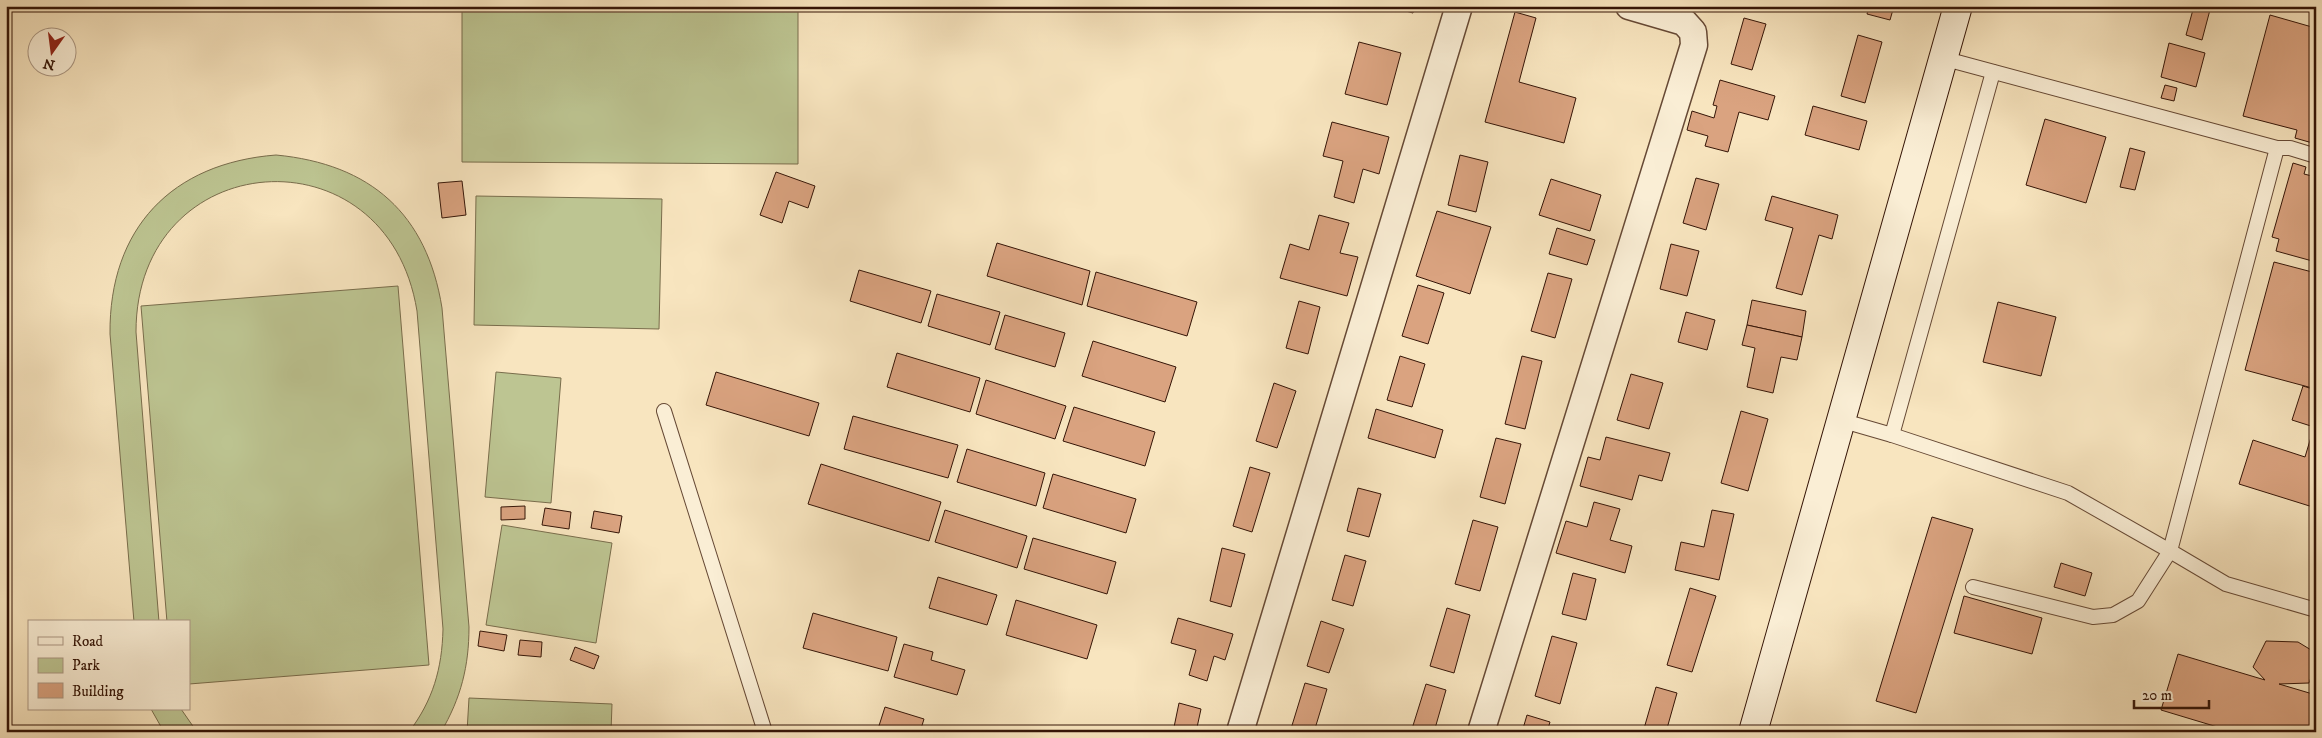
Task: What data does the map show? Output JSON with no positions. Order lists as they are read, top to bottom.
{
  "legend": ["Road", "Park", "Building"],
  "scale_bar": "20 m",
  "north": "bottom"
}
